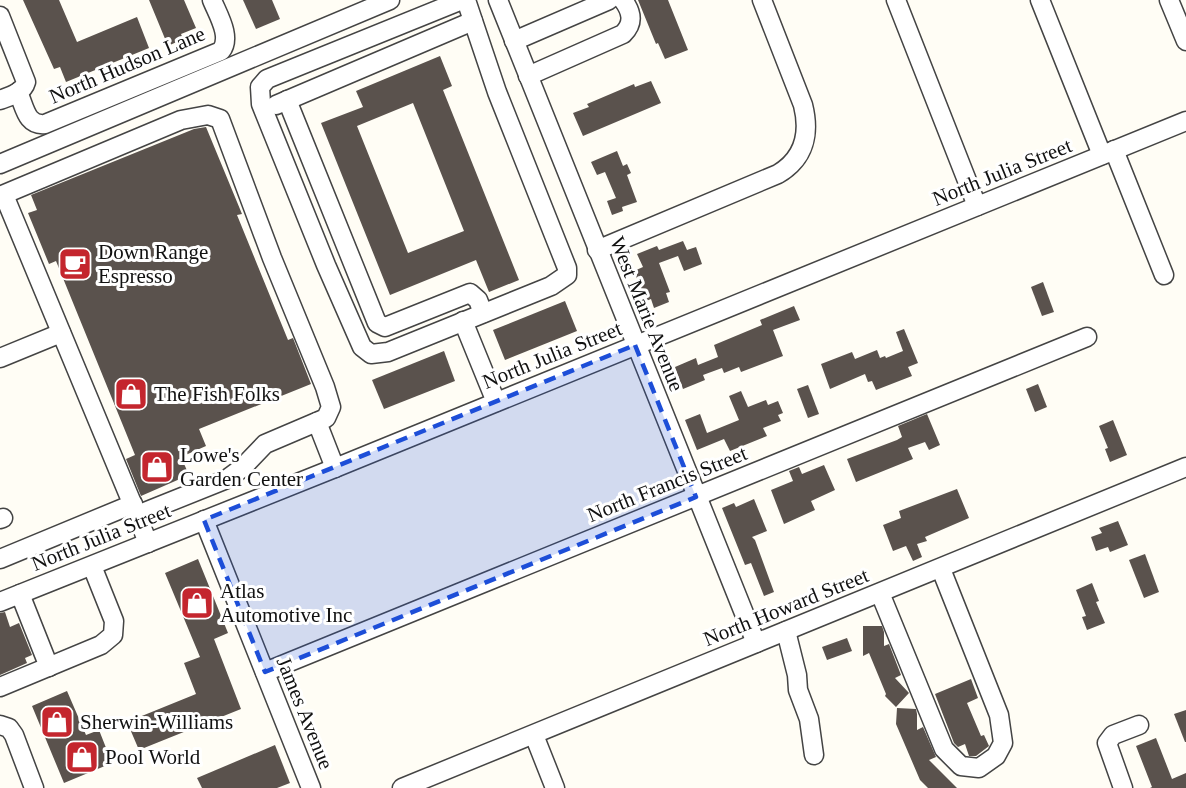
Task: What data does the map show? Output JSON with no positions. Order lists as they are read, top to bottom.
{
  "streets": {
    "street": [
      "North Hudson Lane",
      "North Julia Street",
      "West Marie Avenue",
      "North Francis Street",
      "North Howard Street",
      "James Avenue"
    ]
  },
  "crossings": [
    ["North Julia Street", "West Marie Avenue"],
    ["North Julia Street", "James Avenue"],
    ["West Marie Avenue", "North Francis Street"],
    ["West Marie Avenue", "North Howard Street"],
    ["North Francis Street", "James Avenue"]
  ],
  "places": {
    "cafe": ["Down Range Espresso"],
    "shop": [
      "The Fish Folks",
      "Lowe's Garden Center",
      "Atlas Automotive Inc",
      "Sherwin-Williams",
      "Pool World"
    ]
  }
}
